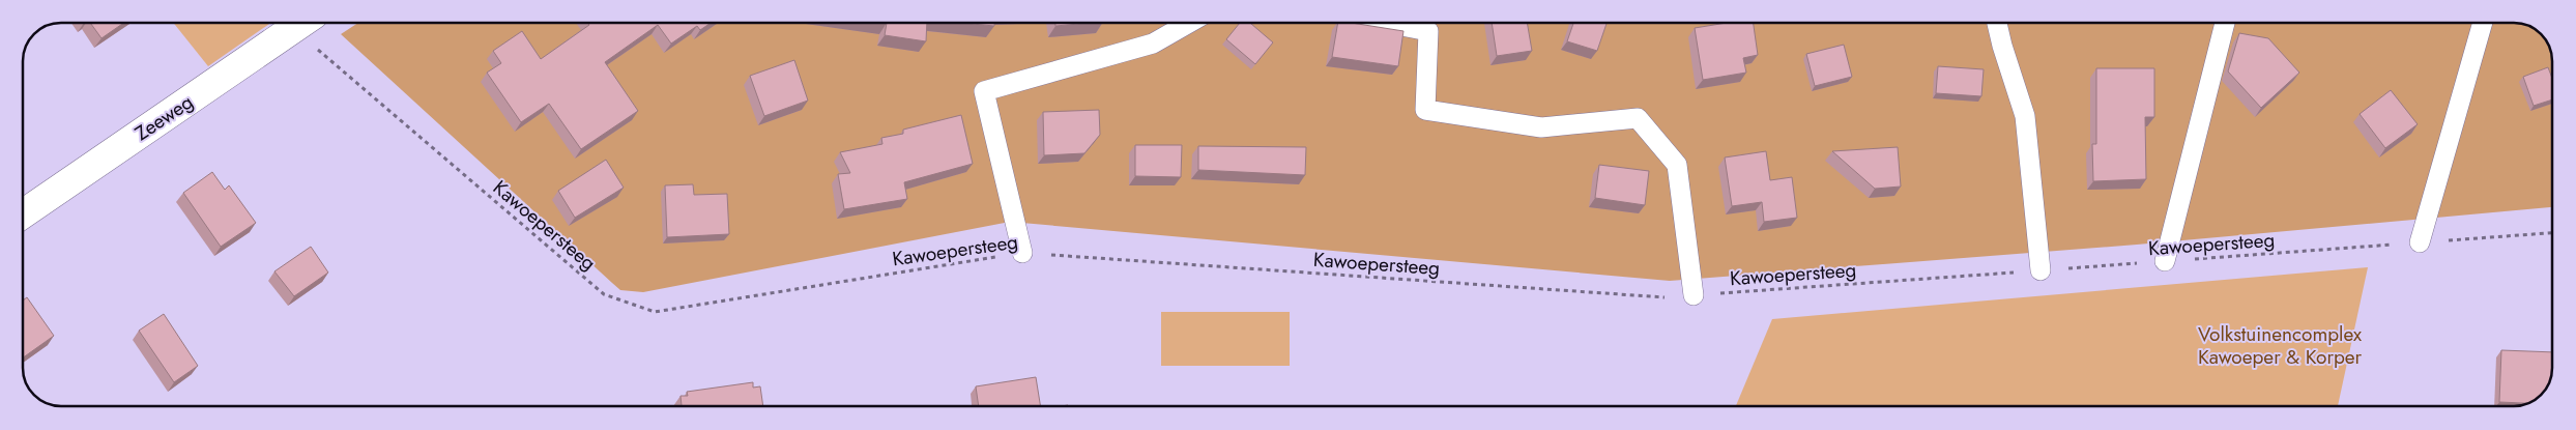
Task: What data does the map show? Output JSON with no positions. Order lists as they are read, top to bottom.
{
  "streets": {
    "street": ["Zeeweg"],
    "path": ["Kawoepersteeg"]
  },
  "parks": ["Volkstuinencomplex Kawoeper & Korper"]
}
